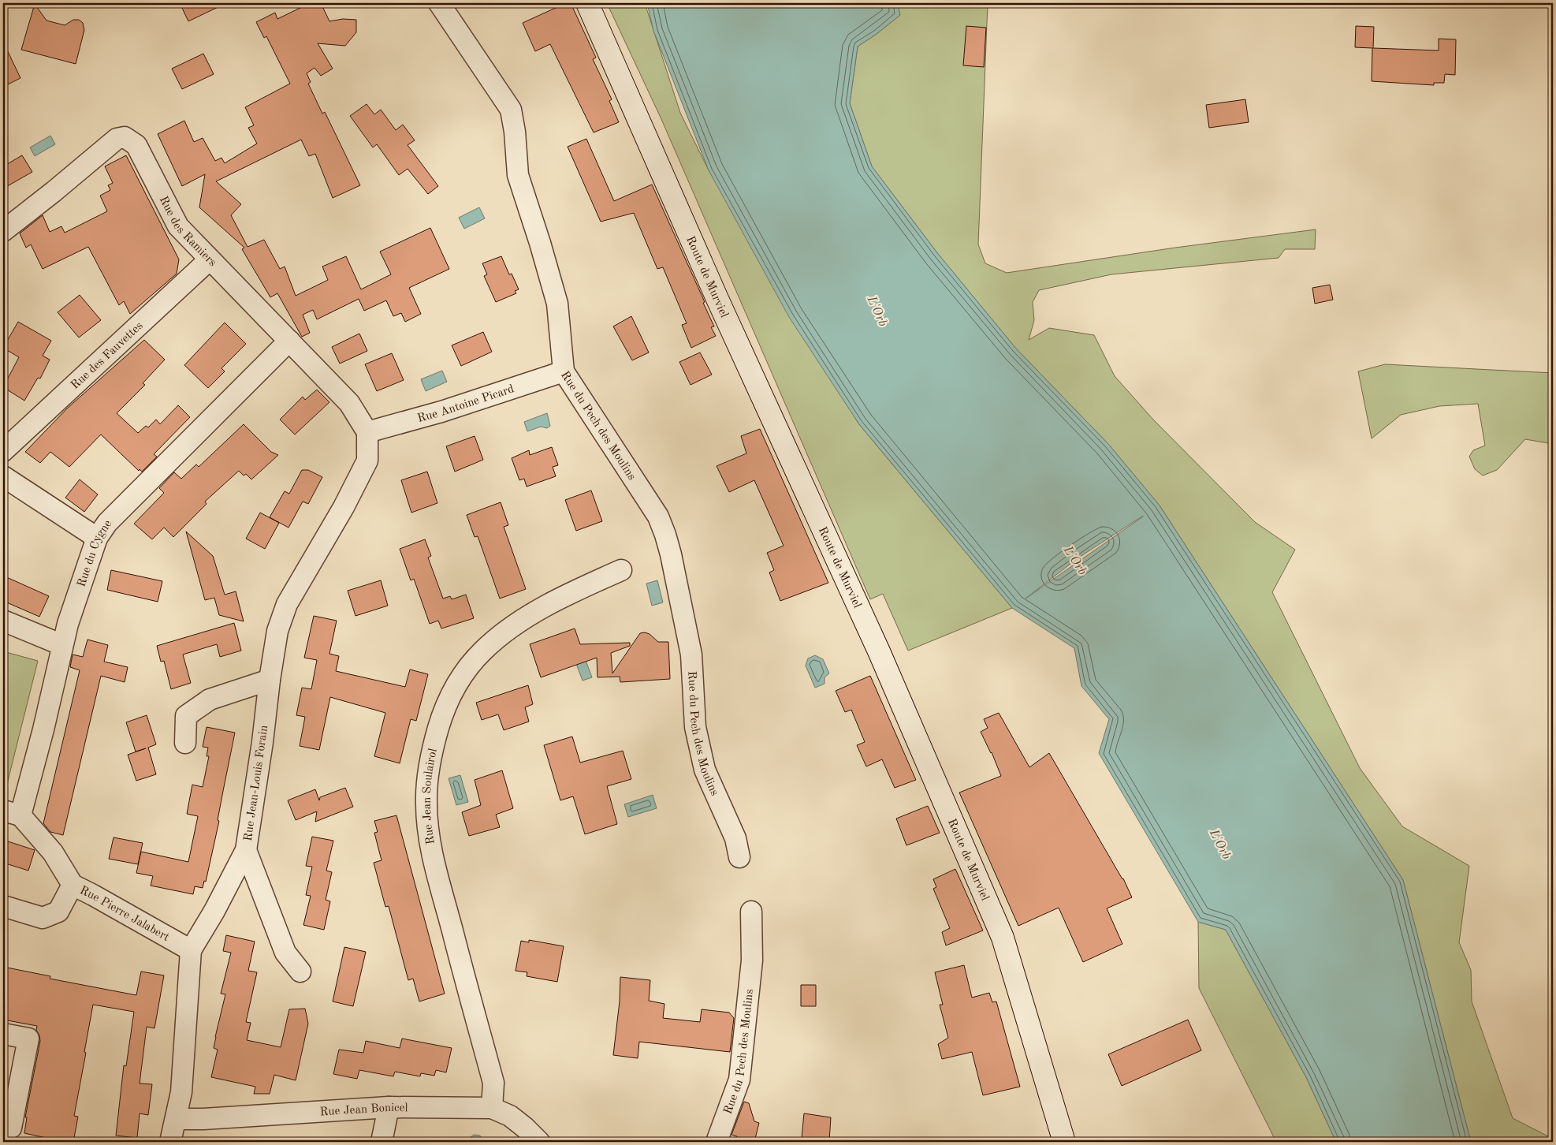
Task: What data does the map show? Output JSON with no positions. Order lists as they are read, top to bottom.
{
  "streets": {
    "main road": ["Route de Murviel"],
    "street": [
      "Rue des Ramiers",
      "Rue des Fauvettes",
      "Rue Antoine Picard",
      "Rue du Pech des Moulins",
      "Rue du Cygne",
      "Rue Jean-Louis Forain",
      "Rue Jean Soulairol",
      "Rue Pierre Jalabert",
      "Rue Jean Bonicel"
    ]
  },
  "crossings": [
    ["Rue des Ramiers", "Rue des Fauvettes"],
    ["Rue des Ramiers", "Rue Antoine Picard"],
    ["Rue des Ramiers", "Rue du Cygne"],
    ["Rue des Ramiers", "Rue Jean-Louis Forain"],
    ["Rue Antoine Picard", "Rue du Pech des Moulins"],
    ["Rue Antoine Picard", "Rue Jean-Louis Forain"],
    ["Rue du Cygne", "Rue Pierre Jalabert"],
    ["Rue Jean-Louis Forain", "Rue Pierre Jalabert"],
    ["Rue Jean-Louis Forain", "Rue Jean Bonicel"],
    ["Rue Jean Soulairol", "Rue Jean Bonicel"]
  ],
  "water": ["L'Orb"]
}
